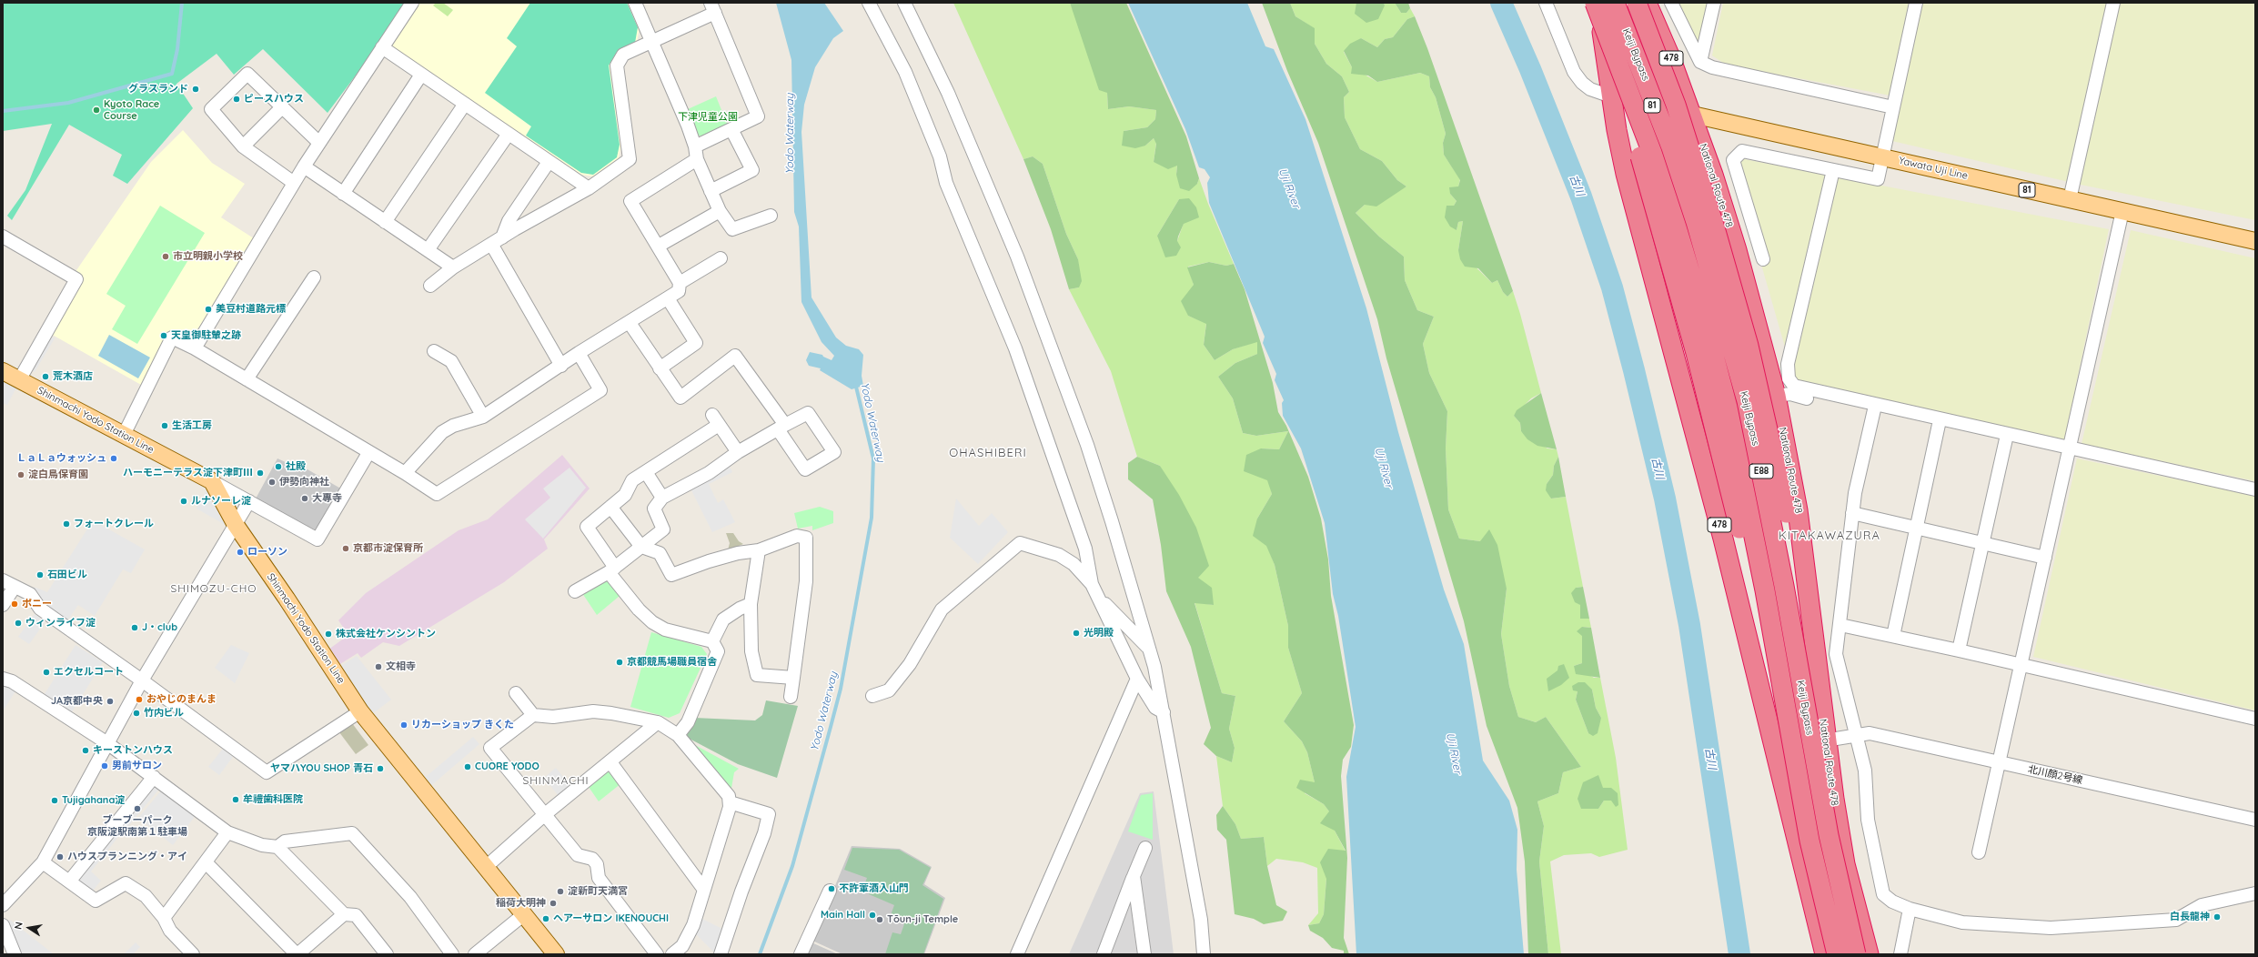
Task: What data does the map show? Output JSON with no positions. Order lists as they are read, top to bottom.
{
  "streets": {
    "highway": [
      "Keiji Bypass",
      "478",
      "National Route 478",
      "E88"
    ],
    "main road": ["81", "Yawata Uji Line", "Shinmachi Yodo Station Line"],
    "street": ["北川顔2号線"]
  },
  "crossings": [
    ["Keiji Bypass", "478"],
    ["478", "Yawata Uji Line"],
    ["Yawata Uji Line", "National Route 478"],
    ["National Route 478", "北川顔2号線"]
  ],
  "districts": [
    "OHASHIBERI",
    "KITAKAWAZURA",
    "SHIMOZU-CHO",
    "SHINMACHI"
  ],
  "water": ["Yodo Waterway", "古川", "Uji River"],
  "parks": ["下津児童公園"],
  "places": [
    "グラスランド",
    "ピースハウス",
    "Kyoto Race Course",
    "市立明親小学校",
    "美豆村道路元標",
    "天皇御駐輦之跡",
    "荒木酒店",
    "生活工房",
    "ＬａＬａウォッシュ",
    "社殿",
    "ハーモニーテラス淀下津町Ⅲ",
    "淀白鳥保育園",
    "伊勢向神社",
    "大專寺",
    "ルナソーレ淀",
    "フォートクレール",
    "京都市淀保育所",
    "ローソン",
    "石田ビル",
    "ポニー",
    "ウィンライフ淀",
    "J・club",
    "光明殿",
    "株式会社ケンシントン",
    "京都競馬場職員宿舎",
    "文相寺",
    "エクセルコート",
    "おやじのまんま",
    "JA京都中央",
    "竹内ビル",
    "リカーショップ きくた",
    "キーストンハウス",
    "男前サロン",
    "CUORE YODO",
    "ヤマハYOU SHOP 青石",
    "牟禮歯科医院",
    "Tujigahana淀",
    "ブーブーパーク 京阪淀駅南第１駐車場",
    "ハウスプランニング・アイ",
    "不許葷酒入山門",
    "淀新町天満宮",
    "稲荷大明神",
    "Main Hall",
    "白長龍神",
    "ヘアーサロン IKENOUCHI",
    "Tōun-ji Temple"
  ],
  "north": "left"
}
